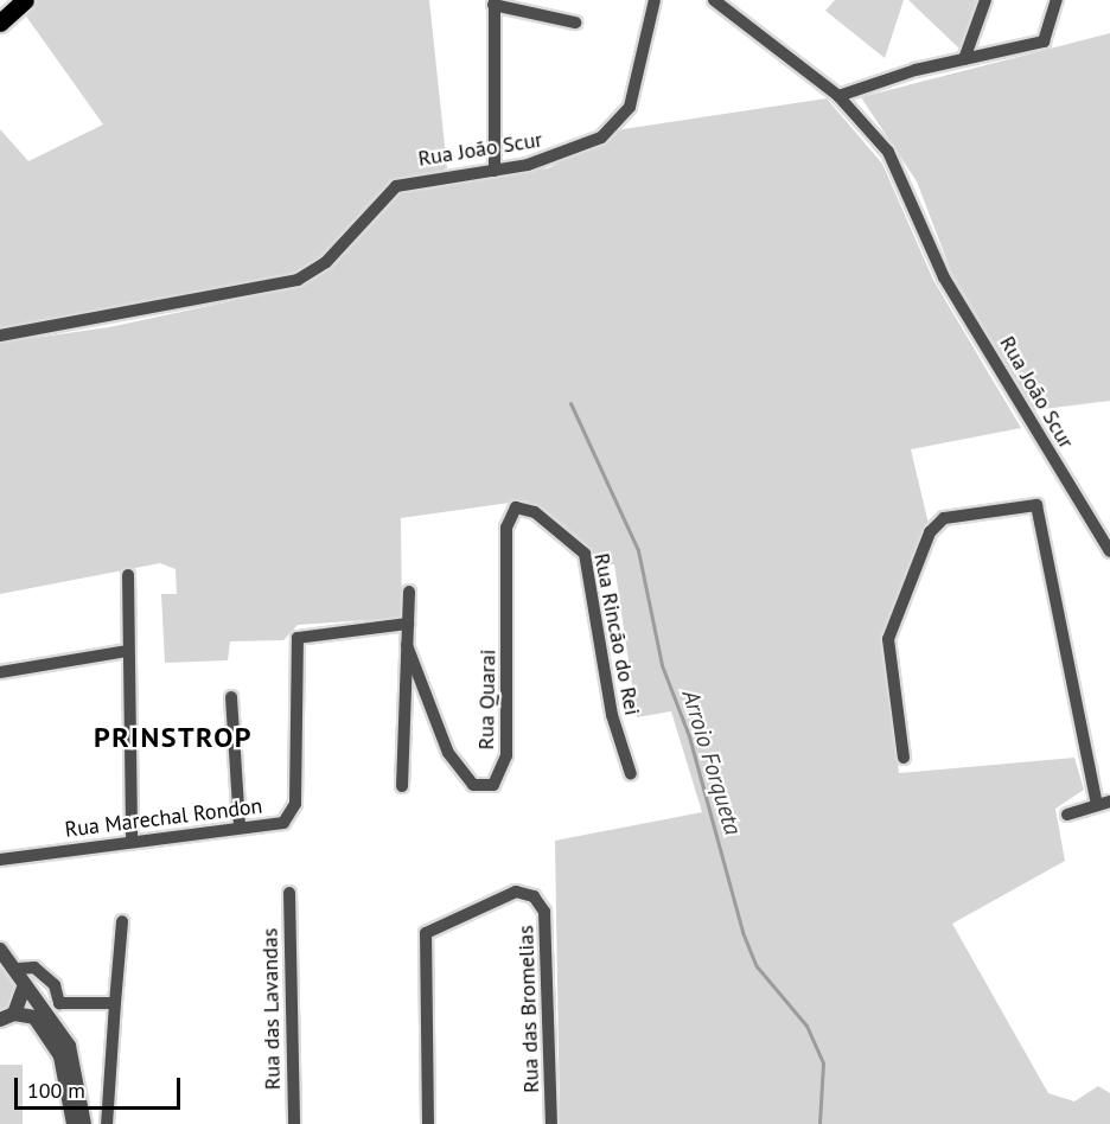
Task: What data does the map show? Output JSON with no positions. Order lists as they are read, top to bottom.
{
  "streets": {
    "street": [
      "Rua João Scur",
      "Rua Rincão do Rei",
      "Rua Quarai",
      "Rua Marechal Rondon",
      "Rua das Lavandas",
      "Rua das Bromelias"
    ]
  },
  "crossings": [
    ["Rua Rincão do Rei", "Rua Quarai"]
  ],
  "districts": ["PRINSTROP"],
  "water": ["Arroio Forqueta"],
  "scale_bar": "100 m"
}
